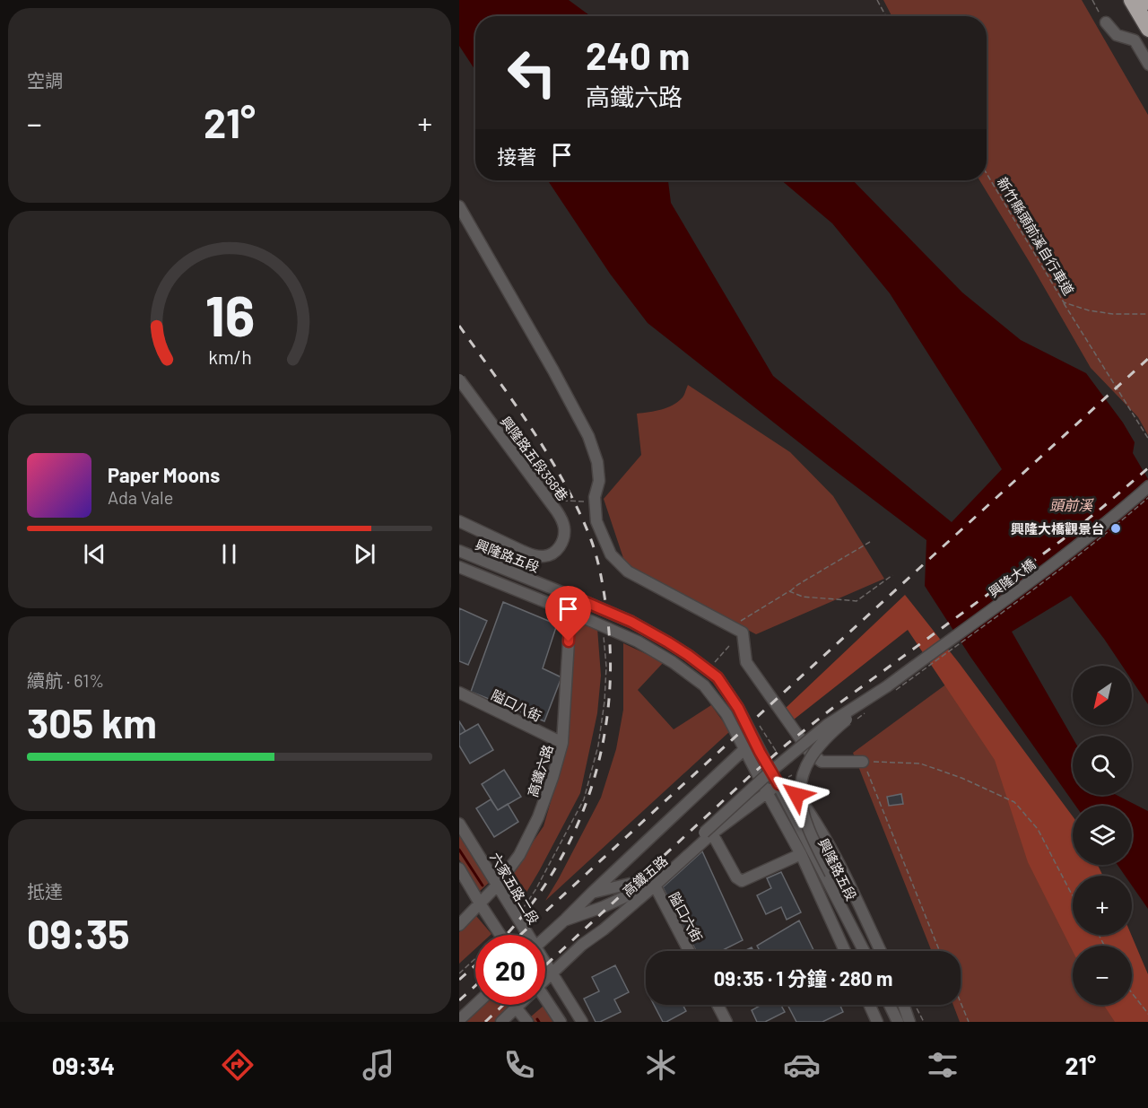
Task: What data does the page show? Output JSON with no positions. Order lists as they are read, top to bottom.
{
  "streets": {
    "street": [
      "興隆路五段358巷",
      "興隆路五段",
      "興隆大橋",
      "隘口八街",
      "高鐵六路",
      "高鐵五路",
      "六家五路二段",
      "隘口六街"
    ],
    "path": ["新竹縣頭前溪自行車道"]
  },
  "crossings": [
    ["興隆路五段", "高鐵六路"],
    ["興隆大橋", "高鐵五路"],
    ["興隆大橋", "隘口六街"],
    ["隘口八街", "高鐵六路"],
    ["高鐵六路", "六家五路二段"],
    ["高鐵五路", "六家五路二段"],
    ["高鐵五路", "隘口六街"]
  ],
  "water": ["頭前溪"],
  "places": ["興隆大橋觀景台"],
  "north": "bottom left",
  "page": {
    "tile": [
      "空調",
      ["續航 · 61%", "305 km"],
      ["抵達", "09:35"]
    ],
    "turn": ["240 m", "高鐵六路"],
    "heat": ["−", "21°", "+"],
    "then": "接著",
    "song": ["Paper Moons", "Ada Vale"],
    "map_buttons": ["+", "−"],
    "limit": "20",
    "trip": "09:35 · 1 分鐘 · 280 m",
    "tabs": ["09:34", "21°"],
    "gauge": ["16", "km/h"]
  }
}
